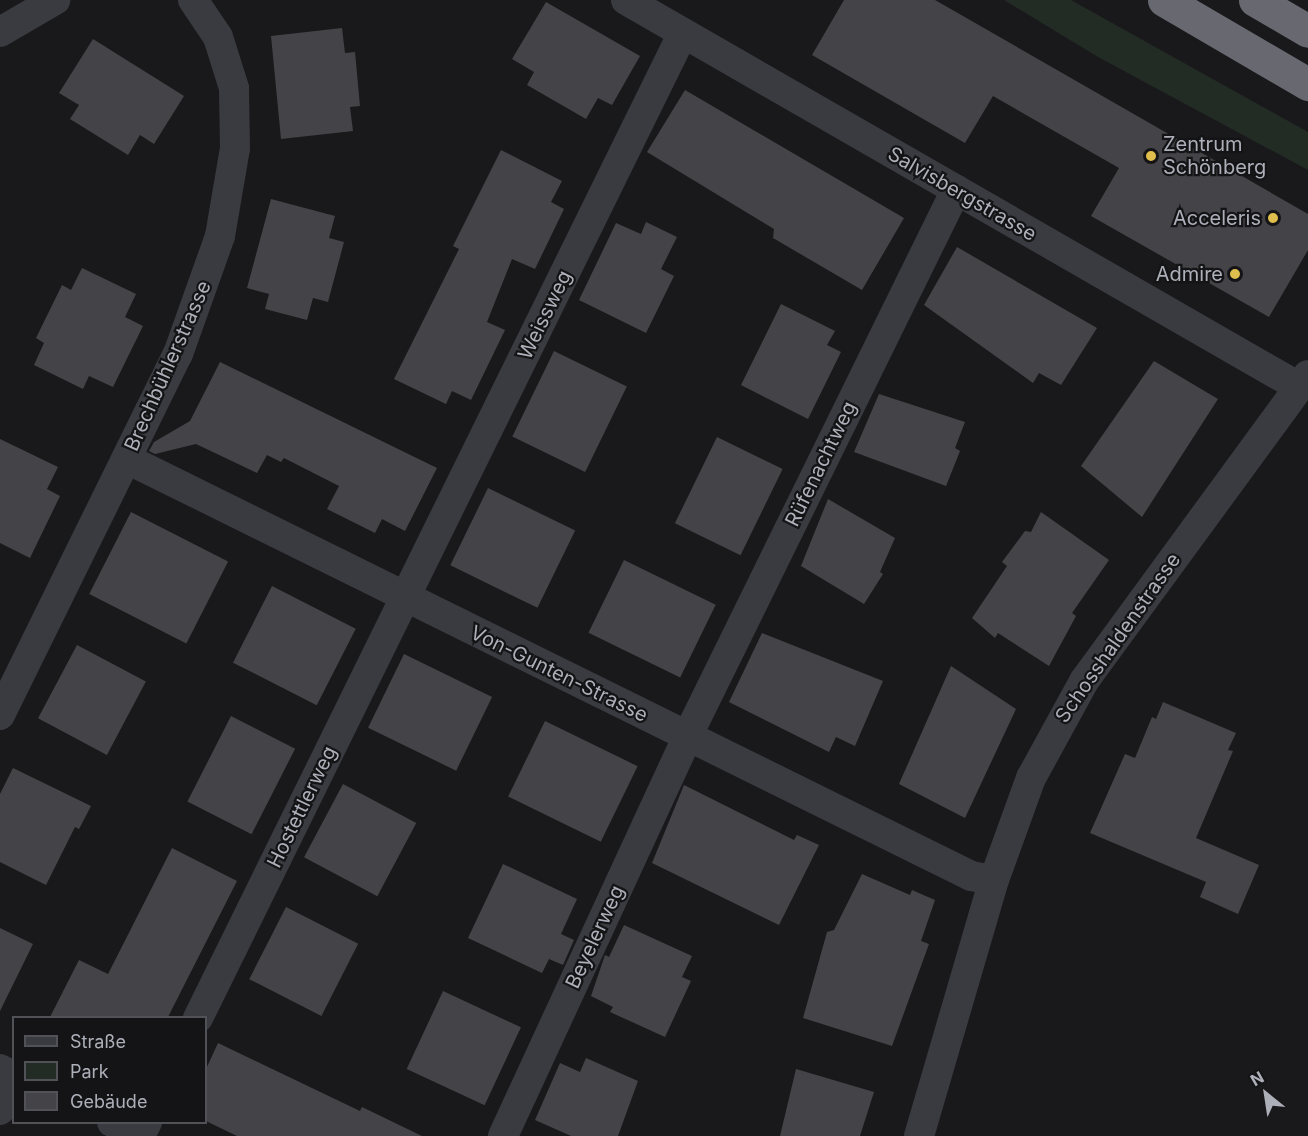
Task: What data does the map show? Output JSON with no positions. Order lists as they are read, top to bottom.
{
  "streets": {
    "street": [
      "Salvisbergstrasse",
      "Weissweg",
      "Brechbühlerstrasse",
      "Rüfenachtweg",
      "Schosshaldenstrasse",
      "Von-Gunten-Strasse",
      "Hostettlerweg",
      "Beyelerweg"
    ]
  },
  "crossings": [
    ["Salvisbergstrasse", "Weissweg"],
    ["Salvisbergstrasse", "Rüfenachtweg"],
    ["Salvisbergstrasse", "Schosshaldenstrasse"],
    ["Weissweg", "Von-Gunten-Strasse"],
    ["Weissweg", "Hostettlerweg"],
    ["Brechbühlerstrasse", "Von-Gunten-Strasse"],
    ["Rüfenachtweg", "Von-Gunten-Strasse"],
    ["Rüfenachtweg", "Beyelerweg"],
    ["Schosshaldenstrasse", "Von-Gunten-Strasse"],
    ["Von-Gunten-Strasse", "Hostettlerweg"],
    ["Von-Gunten-Strasse", "Beyelerweg"]
  ],
  "places": ["Zentrum Schönberg", "Acceleris", "Admire"],
  "legend": ["Straße", "Park", "Gebäude"],
  "north": "top left"
}
